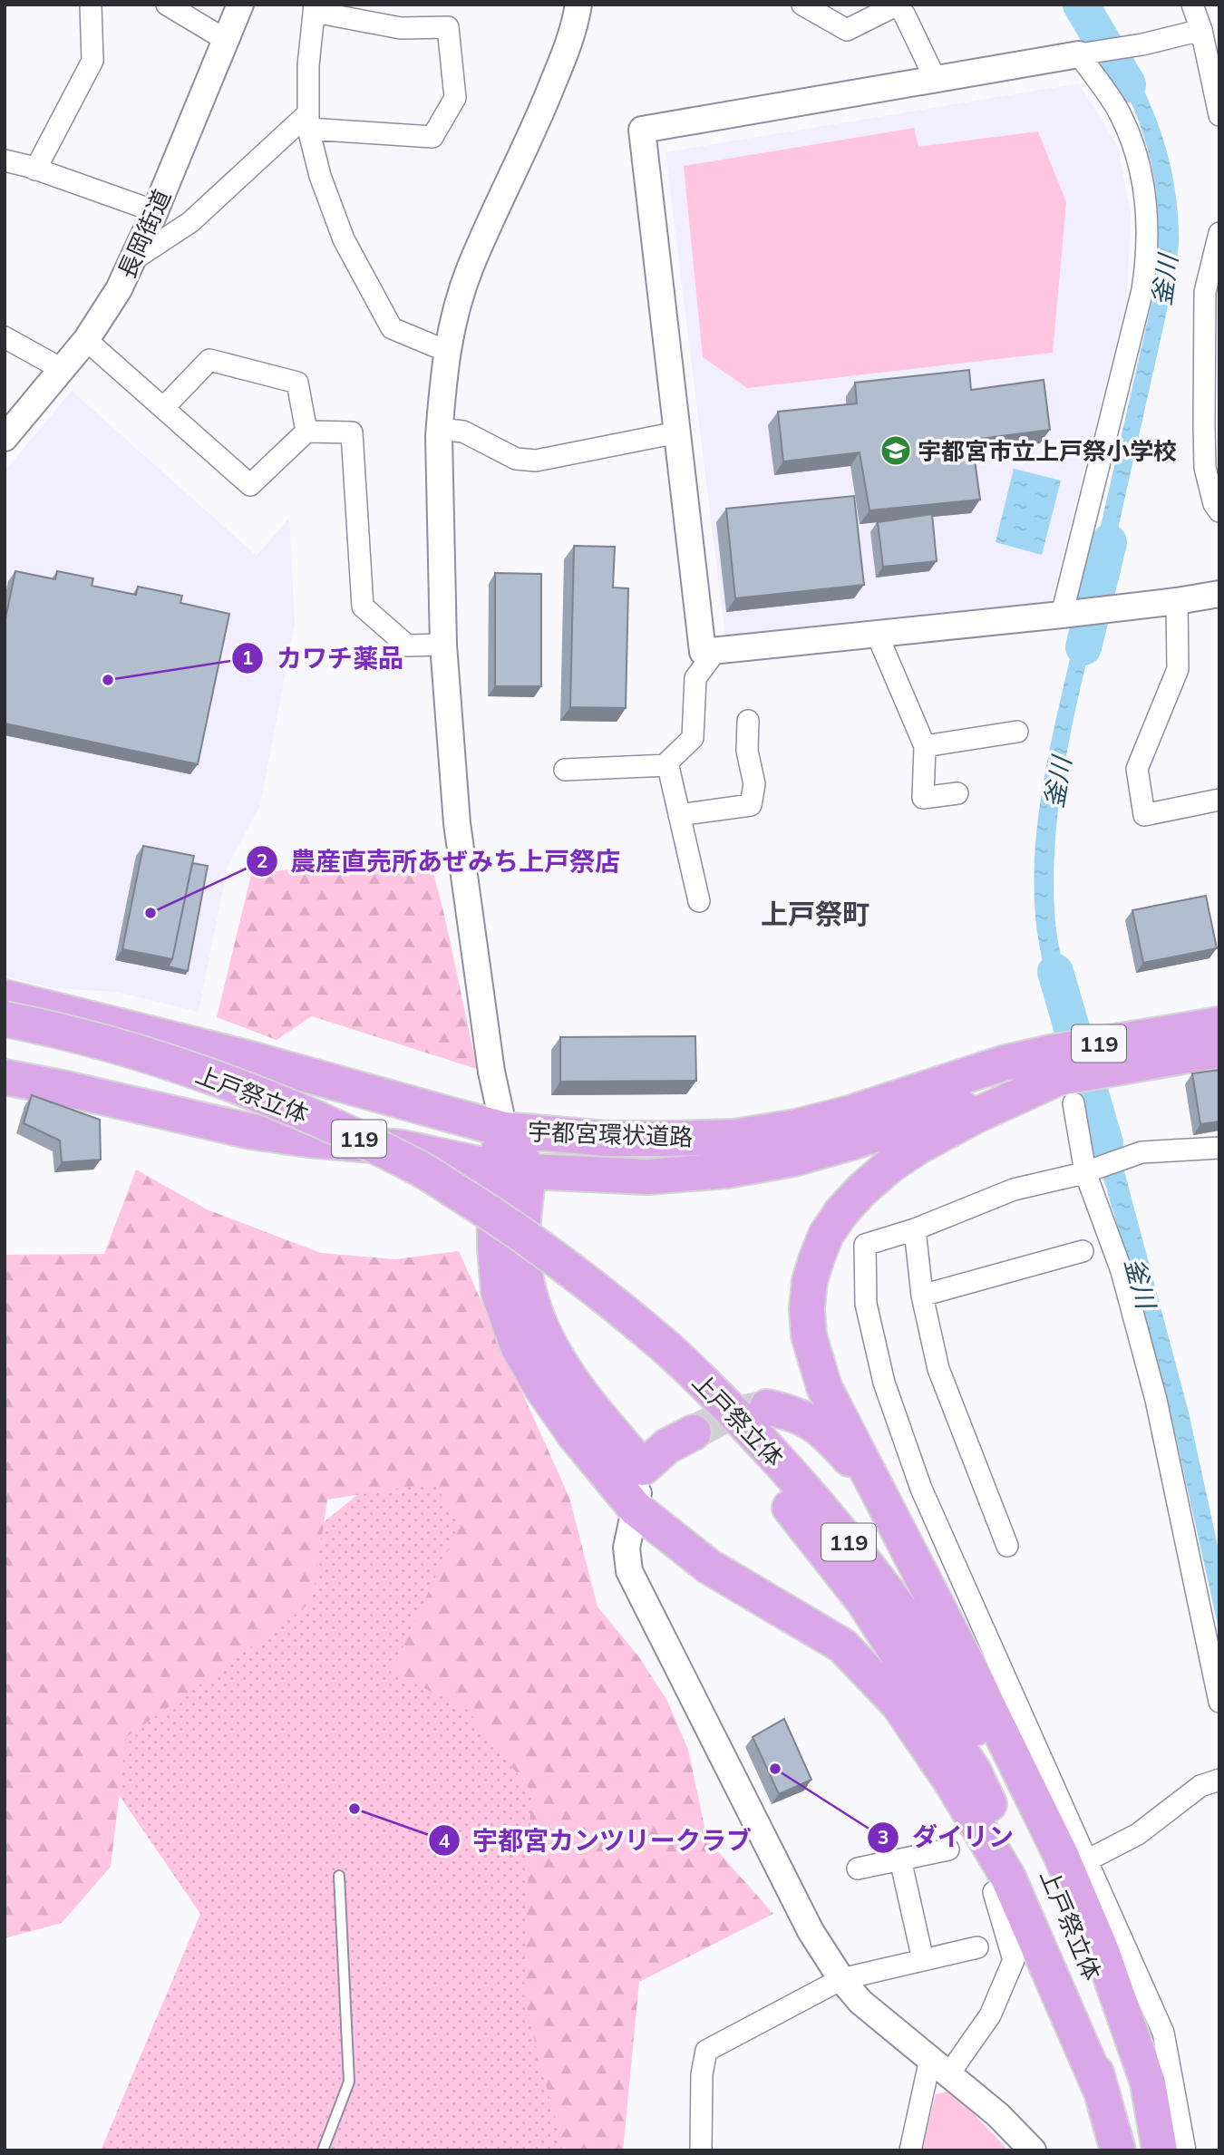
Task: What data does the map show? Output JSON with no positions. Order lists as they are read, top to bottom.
{
  "streets": {
    "highway": ["119", "上戸祭立体", "宇都宮環状道路"],
    "street": ["長岡街道"]
  },
  "crossings": [
    ["119", "上戸祭立体"],
    ["119", "宇都宮環状道路"]
  ],
  "districts": ["上戸祭町"],
  "water": ["釜川"],
  "places": {
    "school or university": ["宇都宮市立上戸祭小学校"],
    "other": [
      "カワチ薬品",
      "農産直売所あぜみち上戸祭店",
      "ダイリン",
      "宇都宮カンツリークラブ"
    ]
  }
}
